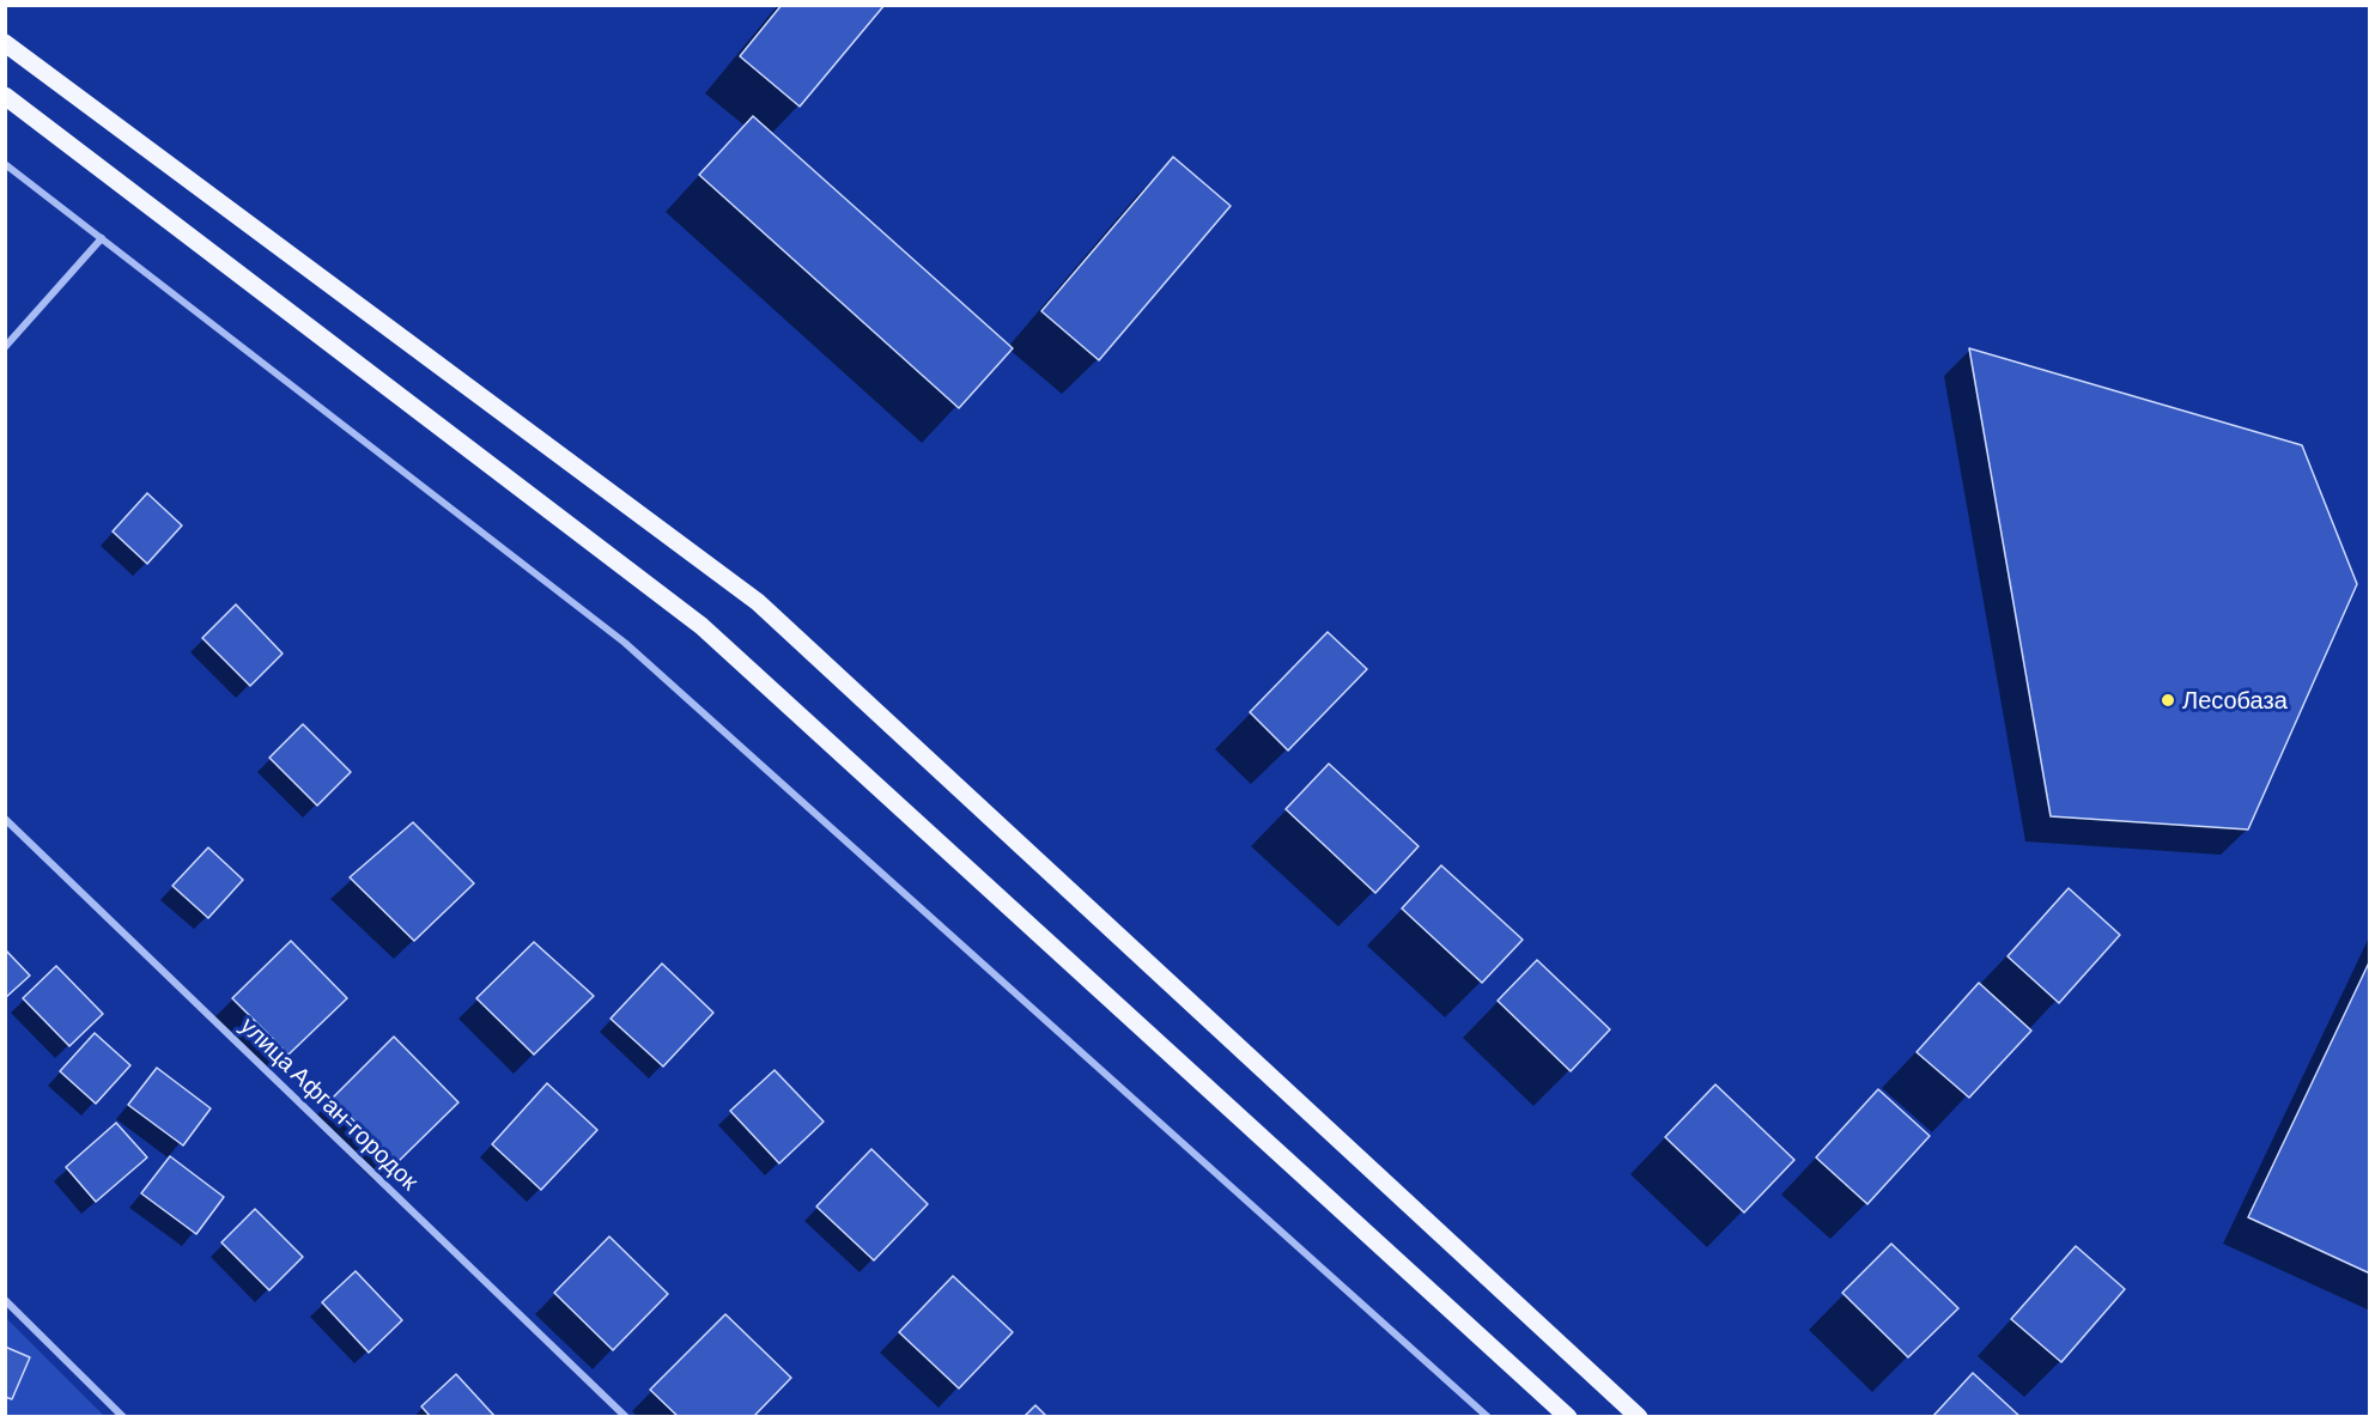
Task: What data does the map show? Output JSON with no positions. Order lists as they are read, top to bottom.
{
  "streets": {
    "street": ["улица Афган-городок"]
  },
  "places": ["Лесобаза"]
}
